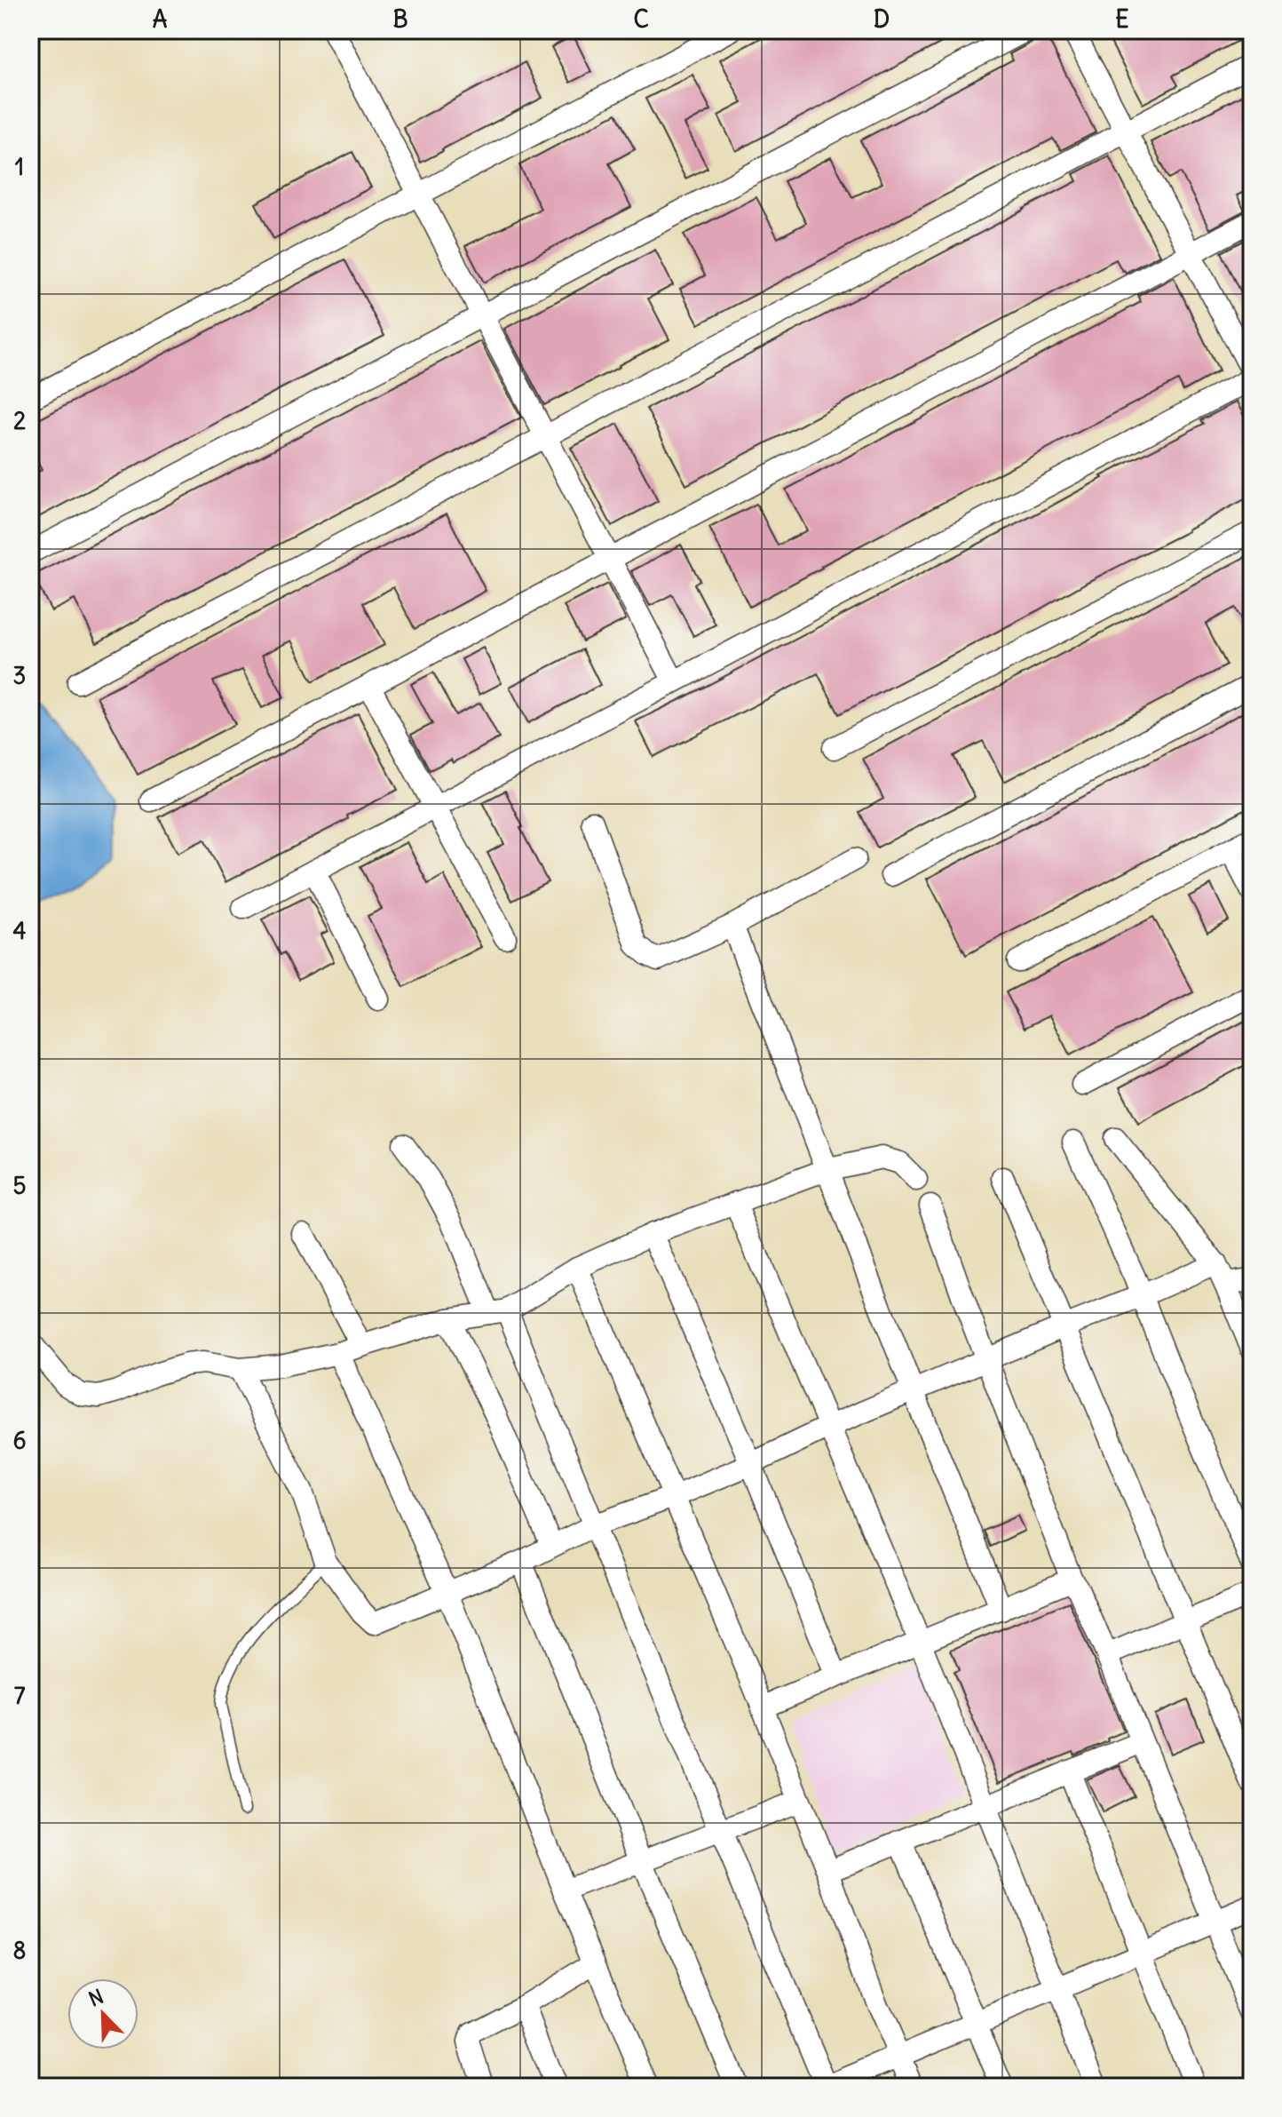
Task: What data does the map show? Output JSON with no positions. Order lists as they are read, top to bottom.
{
  "north": "top left",
  "grid": {
    "columns": [
      "A",
      "B",
      "C",
      "D",
      "E"
    ],
    "rows": [
      "1",
      "2",
      "3",
      "4",
      "5",
      "6",
      "7",
      "8"
    ]
  }
}
